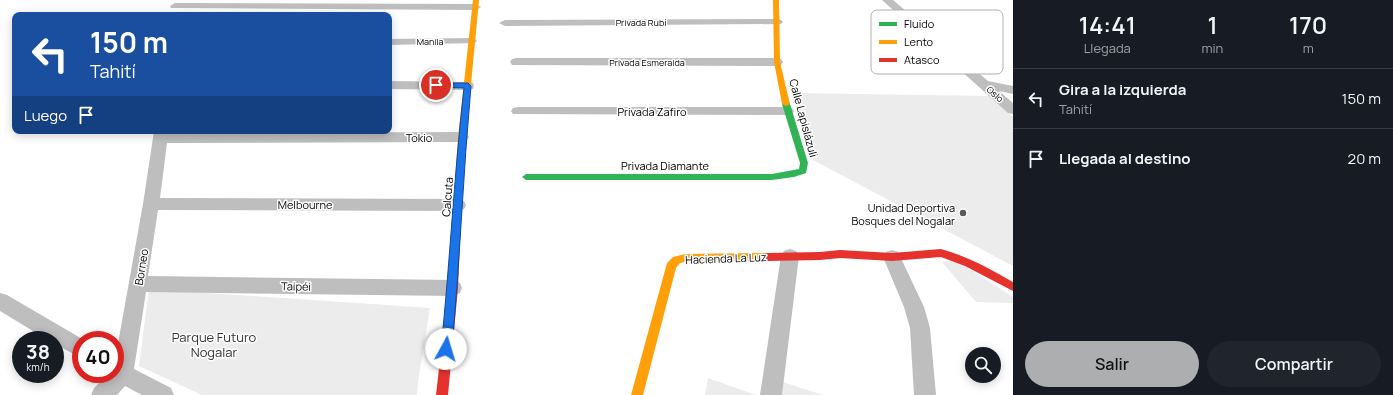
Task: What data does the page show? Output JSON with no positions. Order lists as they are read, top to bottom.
{
  "streets": {
    "street": [
      "Privada Rubí",
      "Manila",
      "Privada Esmeralda",
      "Oslo",
      "Privada Zafiro",
      "Calle Lapislázuli",
      "Tokio",
      "Privada Diamante",
      "Calcuta",
      "Melbourne",
      "Hacienda La Luz",
      "Borneo",
      "Taipéi"
    ]
  },
  "crossings": [
    ["Privada Rubí", "Calle Lapislázuli"],
    ["Manila", "Calcuta"],
    ["Privada Esmeralda", "Calle Lapislázuli"],
    ["Privada Zafiro", "Calle Lapislázuli"],
    ["Calle Lapislázuli", "Privada Diamante"],
    ["Tokio", "Calcuta"],
    ["Tokio", "Borneo"],
    ["Calcuta", "Melbourne"],
    ["Calcuta", "Taipéi"],
    ["Melbourne", "Borneo"],
    ["Borneo", "Taipéi"]
  ],
  "parks": ["Parque Futuro Nogalar"],
  "places": ["Unidad Deportiva Bosques del Nogalar"],
  "legend": ["Fluido", "Lento", "Atasco"],
  "page": {
    "eta": [
      "14:41",
      "Llegada",
      "1",
      "min",
      "170",
      "m"
    ],
    "turn": ["150 m", "Tahití"],
    "list": [
      {
        "name": "Gira a la izquierda",
        "note": "Tahití",
        "value": "150 m"
      },
      {
        "name": "Llegada al destino",
        "value": "20 m"
      }
    ],
    "then": "Luego",
    "speed": "38 km/h",
    "limit": "40",
    "buttons": ["Salir", "Compartir"]
  }
}
